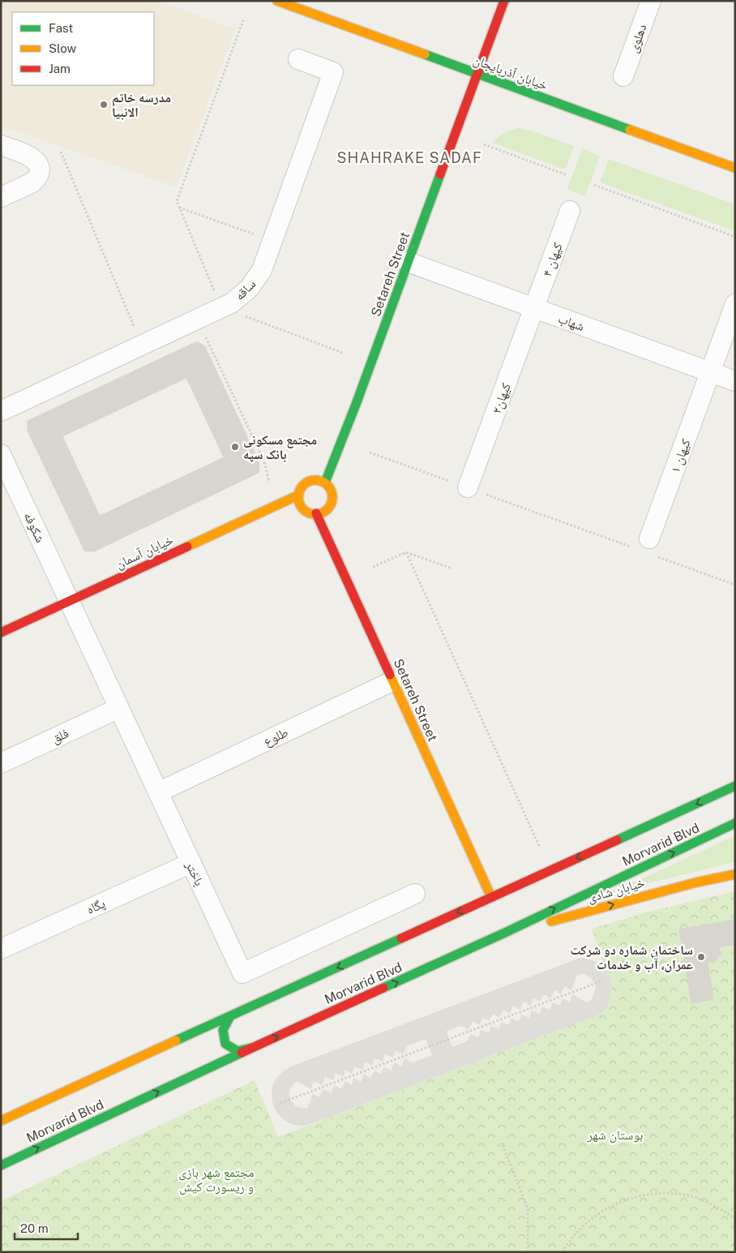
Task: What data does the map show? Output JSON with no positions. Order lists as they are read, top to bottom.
{
  "streets": {
    "street": [
      "دهلوی",
      "خیابان آذربایجان",
      "کیهان ۴",
      "Setareh Street",
      "ساقه",
      "شهاب",
      "کیهان۲",
      "کیهان ۱",
      "شکوفه",
      "خیابان آسمان",
      "فلق",
      "طلوع",
      "Morvarid Blvd",
      "باختر",
      "خیابان شادی",
      "پگاه"
    ]
  },
  "crossings": [
    ["خیابان آذربایجان", "Setareh Street"],
    ["کیهان ۴", "شهاب"],
    ["کیهان ۴", "کیهان۲"],
    ["Setareh Street", "شهاب"],
    ["Setareh Street", "خیابان آسمان"],
    ["Setareh Street", "طلوع"],
    ["Setareh Street", "Morvarid Blvd"],
    ["شهاب", "کیهان۲"],
    ["شهاب", "کیهان ۱"],
    ["شکوفه", "خیابان آسمان"],
    ["شکوفه", "باختر"],
    ["خیابان آسمان", "باختر"],
    ["فلق", "باختر"],
    ["طلوع", "باختر"],
    ["Morvarid Blvd", "خیابان شادی"],
    ["باختر", "پگاه"]
  ],
  "one_way": ["خیابان شادی"],
  "districts": ["SHAHRAKE SADAF"],
  "parks": ["بوستان شهر", "مجتمع شهر بازی و ریسورت کیش"],
  "places": ["مدرسه خاتم الانبیا", "مجتمع مسکونی بانک سپه", "ساختمان شماره دو شرکت عمران، آب و خدمات"],
  "legend": ["Fast", "Slow", "Jam"],
  "scale_bar": "20 m"
}
